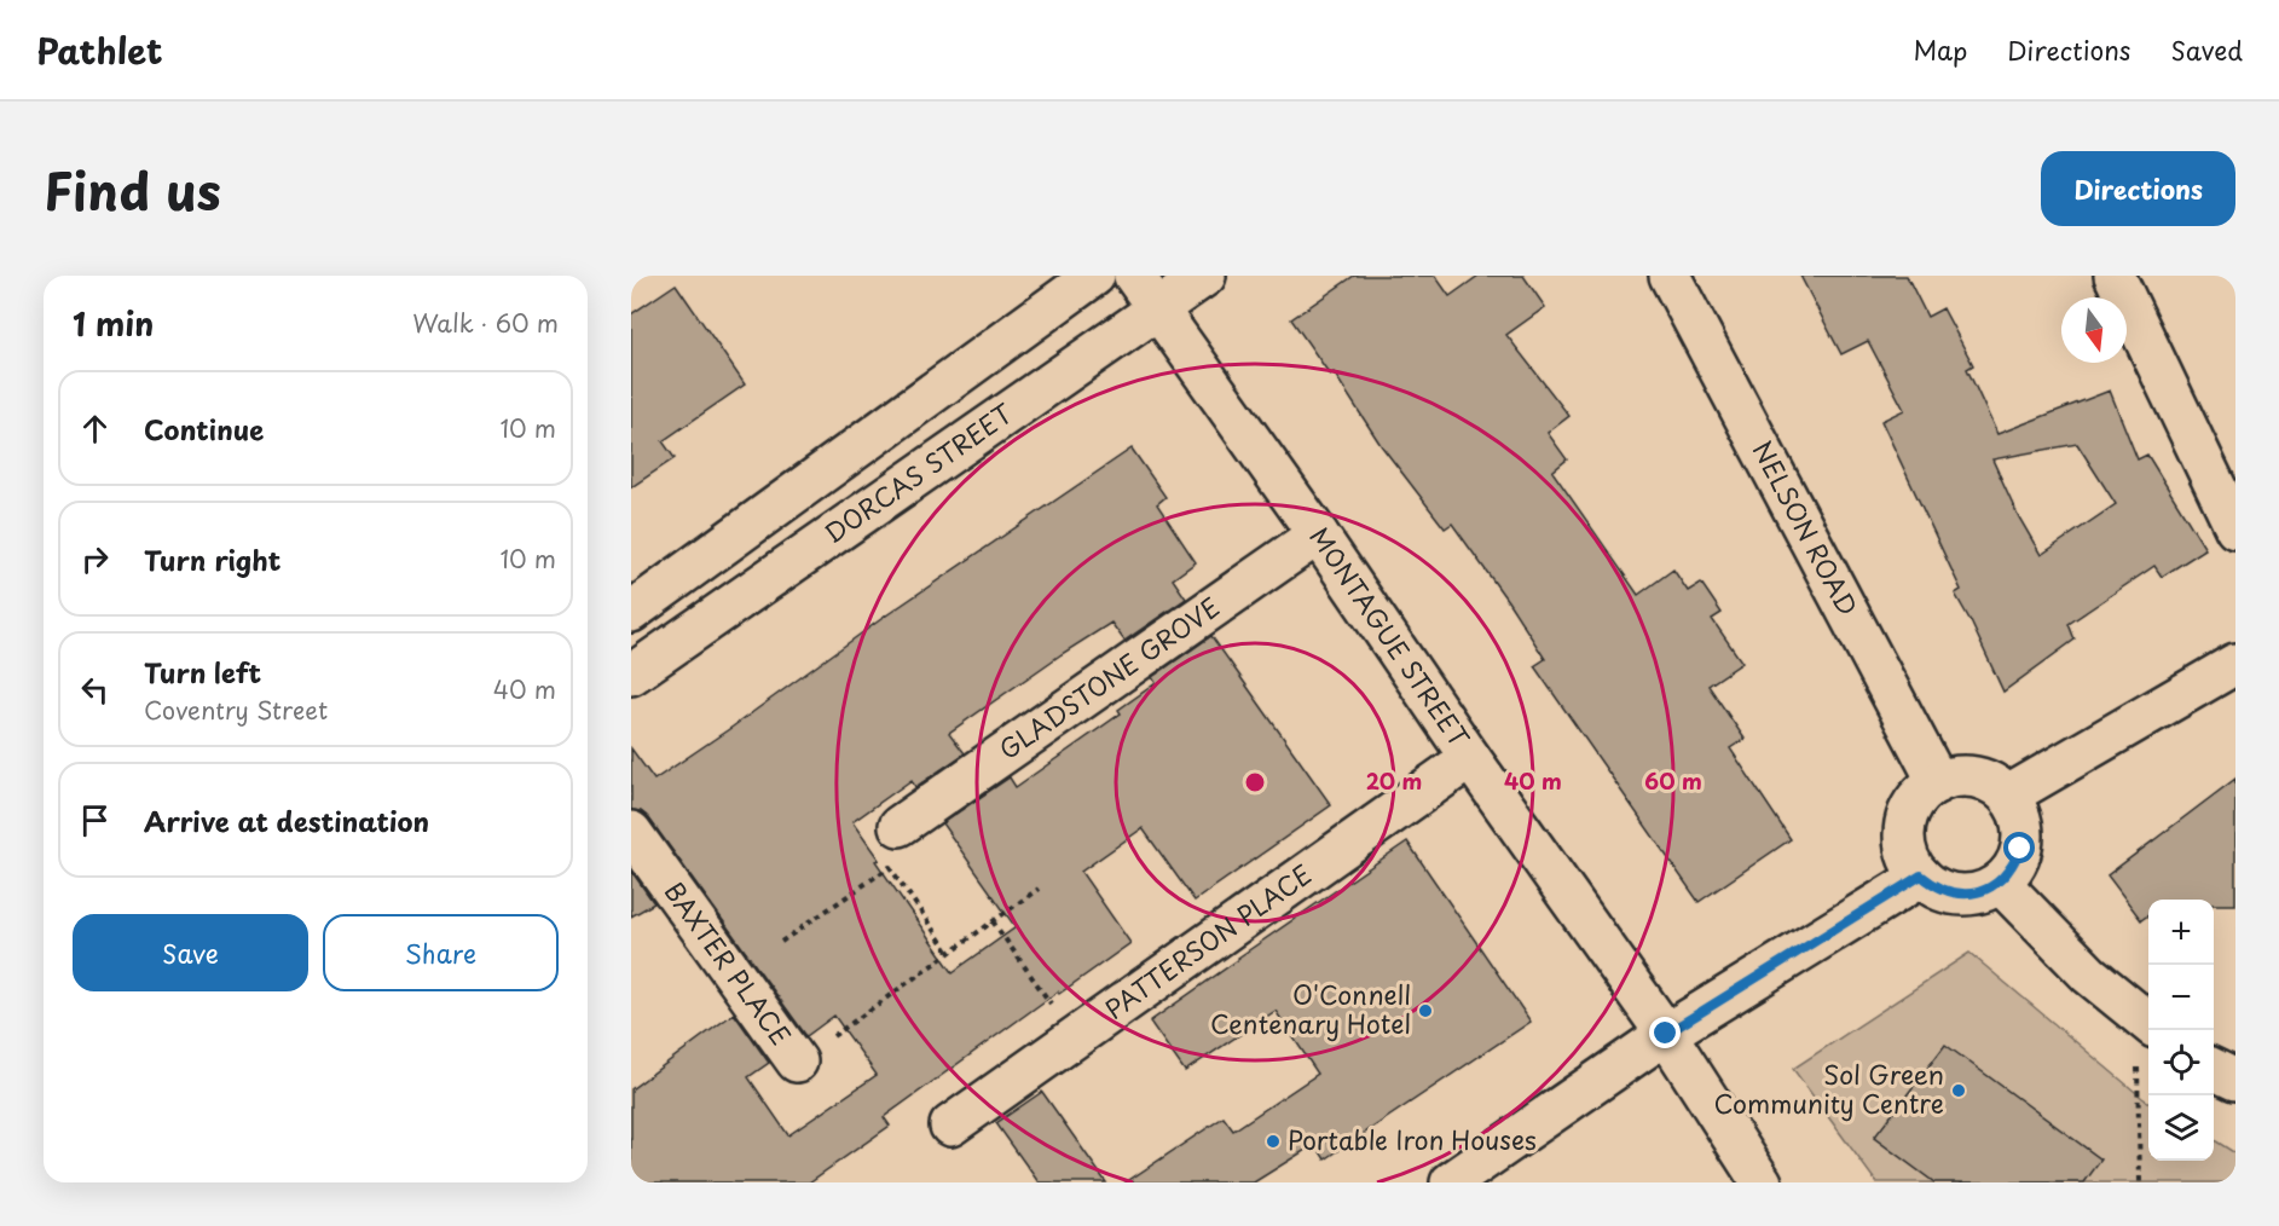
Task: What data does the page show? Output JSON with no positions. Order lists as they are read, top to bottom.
{
  "streets": {
    "street": [
      "DORCAS STREET",
      "NELSON ROAD",
      "MONTAGUE STREET",
      "GLADSTONE GROVE",
      "PATTERSON PLACE",
      "BAXTER PLACE"
    ]
  },
  "crossings": [
    ["DORCAS STREET", "MONTAGUE STREET"],
    ["MONTAGUE STREET", "GLADSTONE GROVE"],
    ["MONTAGUE STREET", "PATTERSON PLACE"]
  ],
  "places": ["O'Connell Centenary Hotel", "Sol Green Community Centre", "Portable Iron Houses"],
  "north": "bottom",
  "page": {
    "header": "Pathlet",
    "nav": ["Map", "Directions", "Saved"],
    "title": "Find us",
    "buttons": [
      "Directions",
      ["Save", "Share"]
    ],
    "heading": ["1 min", "Walk · 60 m"],
    "list": [
      ["Continue", "10 m"],
      ["Turn right", "10 m"],
      ["Turn left", "Coventry Street", "40 m"],
      "Arrive at destination"
    ],
    "map_buttons": ["+", "−"]
  },
  "rings": ["20 m", "40 m", "60 m"]
}
